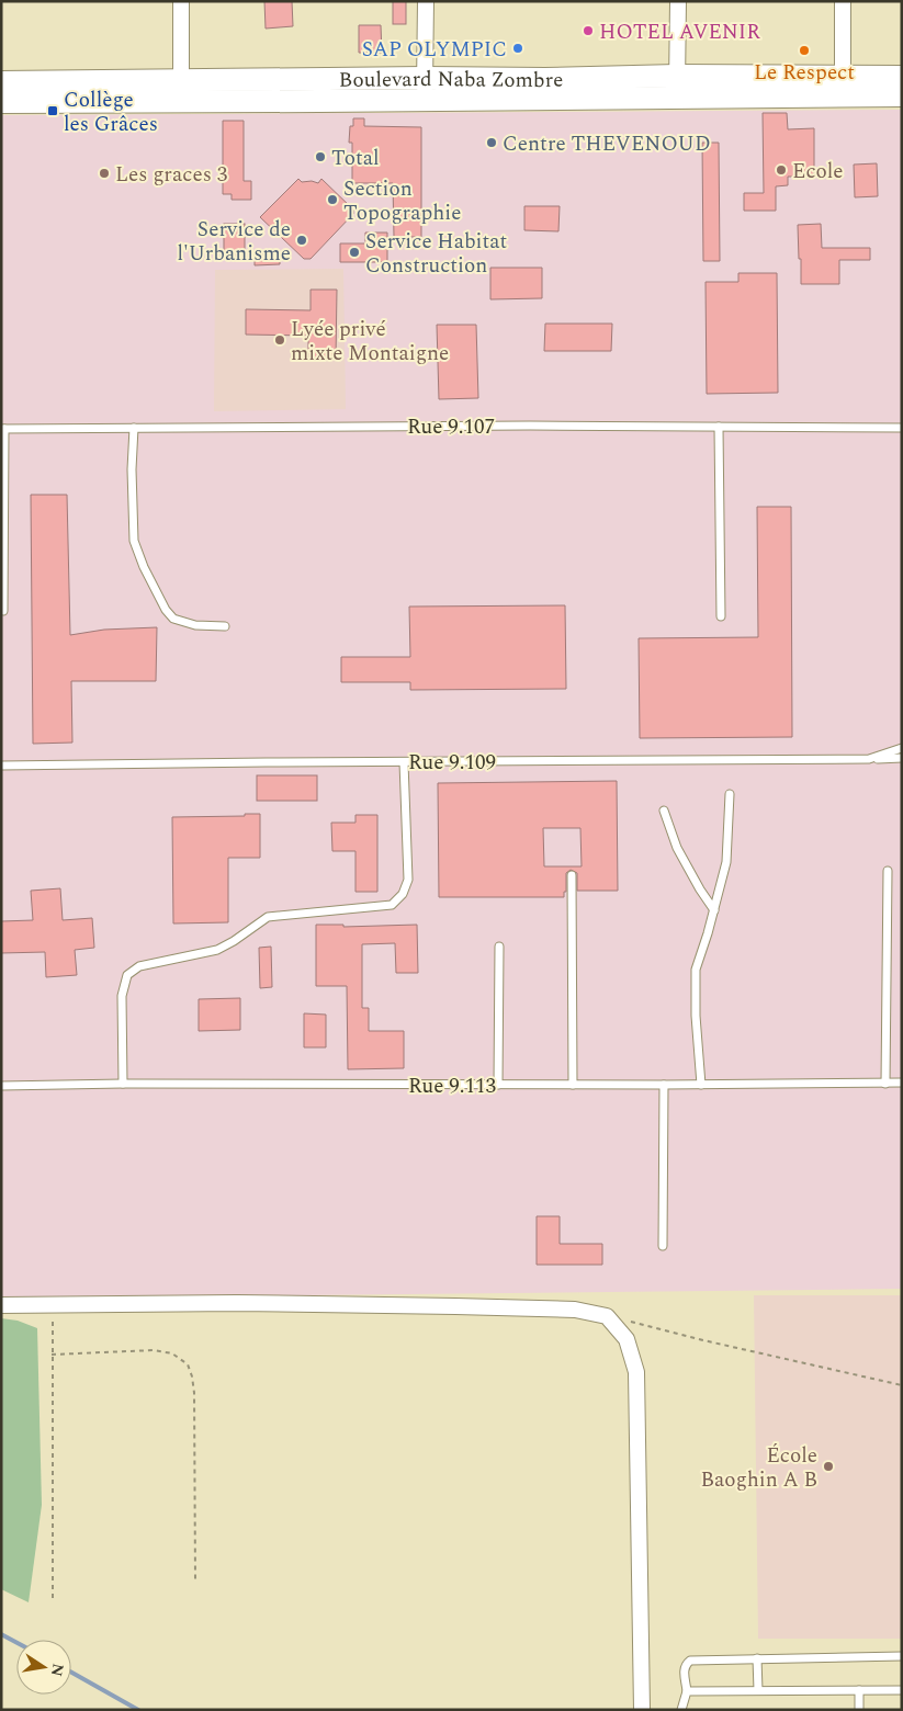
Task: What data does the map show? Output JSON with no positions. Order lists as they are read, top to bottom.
{
  "streets": {
    "main road": ["Boulevard Naba Zombre"],
    "lane": ["Rue 9.107", "Rue 9.109", "Rue 9.113"]
  },
  "places": {
    "other": [
      "HOTEL AVENIR",
      "SAP OLYMPIC",
      "Le Respect",
      "Centre THEVENOUD",
      "Total",
      "Ecole",
      "Les graces 3",
      "Section Topographie",
      "Service de l'Urbanisme",
      "Service Habitat Construction",
      "Lyée privé mixte Montaigne",
      "École Baoghin A B"
    ],
    "transit": ["Collège les Grâces"]
  },
  "north": "right"
}
